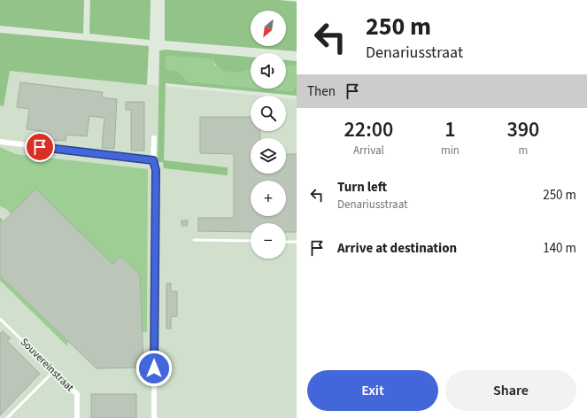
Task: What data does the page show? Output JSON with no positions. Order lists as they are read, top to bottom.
{
  "streets": {
    "street": ["Souvereinstraat"]
  },
  "north": "bottom left",
  "page": {
    "turn": ["250 m", "Denariusstraat"],
    "map_buttons": ["+", "−"],
    "then": "Then",
    "eta": [
      "22:00",
      "Arrival",
      "1",
      "min",
      "390",
      "m"
    ],
    "list": [
      {
        "name": "Turn left",
        "note": "Denariusstraat",
        "value": "250 m"
      },
      {
        "name": "Arrive at destination",
        "value": "140 m"
      }
    ],
    "buttons": ["Exit", "Share"]
  }
}
